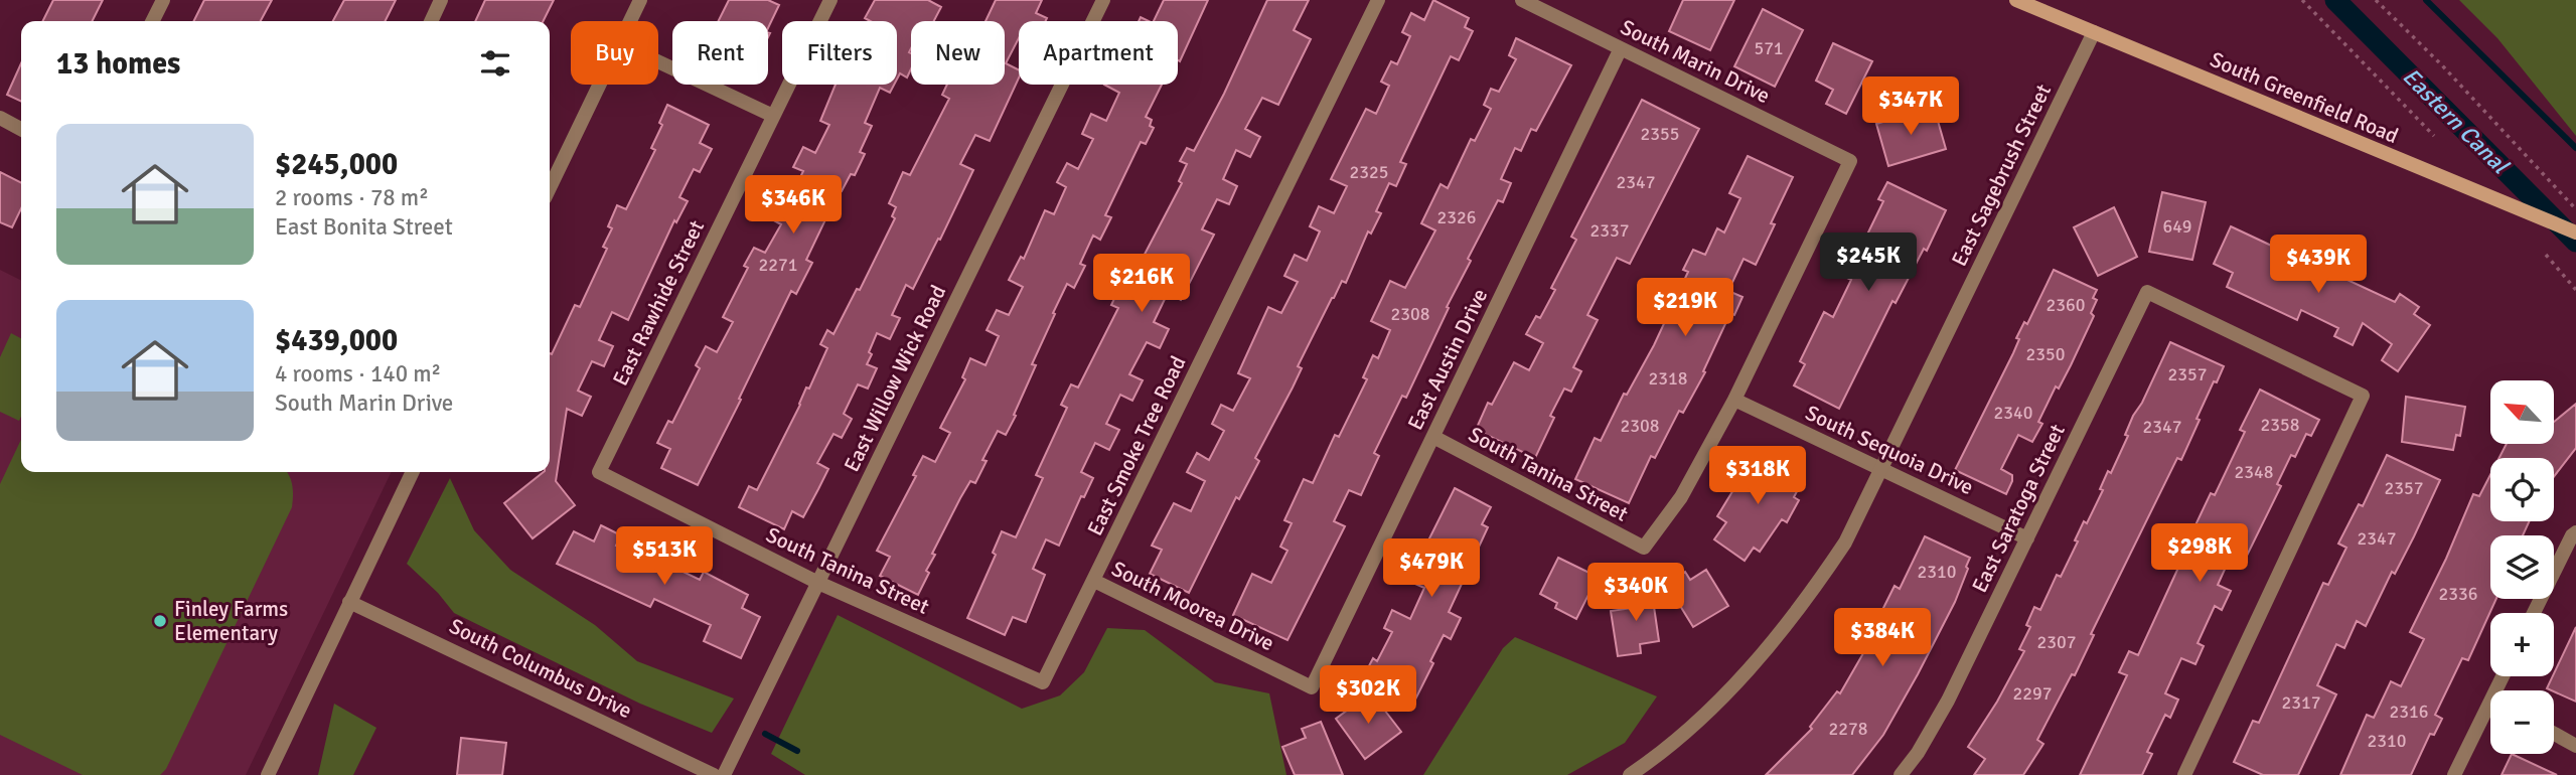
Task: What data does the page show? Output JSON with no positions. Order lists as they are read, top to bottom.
{
  "streets": {
    "main road": ["South Greenfield Road"],
    "street": [
      "South Marin Drive",
      "East Sagebrush Street",
      "East Rawhide Street",
      "East Austin Drive",
      "East Willow Wick Road",
      "East Smoke Tree Road",
      "South Sequoia Drive",
      "South Tanina Street",
      "East Saratoga Street",
      "South Moorea Drive",
      "South Columbus Drive"
    ]
  },
  "crossings": [
    ["South Marin Drive", "East Austin Drive"],
    ["South Marin Drive", "South Sequoia Drive"],
    ["South Marin Drive", "South Tanina Street"],
    ["South Greenfield Road", "East Sagebrush Street"],
    ["East Sagebrush Street", "South Sequoia Drive"],
    ["East Rawhide Street", "South Tanina Street"],
    ["East Austin Drive", "South Tanina Street"],
    ["East Austin Drive", "South Moorea Drive"],
    ["East Willow Wick Road", "South Tanina Street"],
    ["East Smoke Tree Road", "South Tanina Street"],
    ["East Smoke Tree Road", "South Moorea Drive"],
    ["South Sequoia Drive", "South Tanina Street"],
    ["South Sequoia Drive", "East Saratoga Street"]
  ],
  "water": ["Eastern Canal"],
  "places": ["Finley Farms Elementary"],
  "house_numbers": [
    "571",
    "2355",
    "2325",
    "2347",
    "2326",
    "649",
    "2337",
    "2271",
    "2360",
    "2308",
    "2350",
    "2357",
    "2318",
    "2340",
    "2358",
    "2308",
    "2347",
    "2348",
    "2357",
    "2347",
    "2310",
    "2336",
    "2307",
    "2297",
    "2317",
    "2316",
    "2278",
    "2310"
  ],
  "north": "top left",
  "page": {
    "chip": [
      "Buy",
      "Rent",
      "Filters",
      "New",
      "Apartment"
    ],
    "heading": "13 homes",
    "price": [
      "$347K",
      "$346K",
      "$245K",
      "$439K",
      "$216K",
      "$219K",
      "$318K",
      "$298K",
      "$513K",
      "$479K",
      "$340K",
      "$384K",
      "$302K"
    ],
    "list": [
      {
        "name": "$245,000",
        "note": "2 rooms · 78 m² · East Bonita Street"
      },
      {
        "name": "$439,000",
        "note": "4 rooms · 140 m² · South Marin Drive"
      }
    ],
    "map_buttons": ["+", "−"]
  }
}
